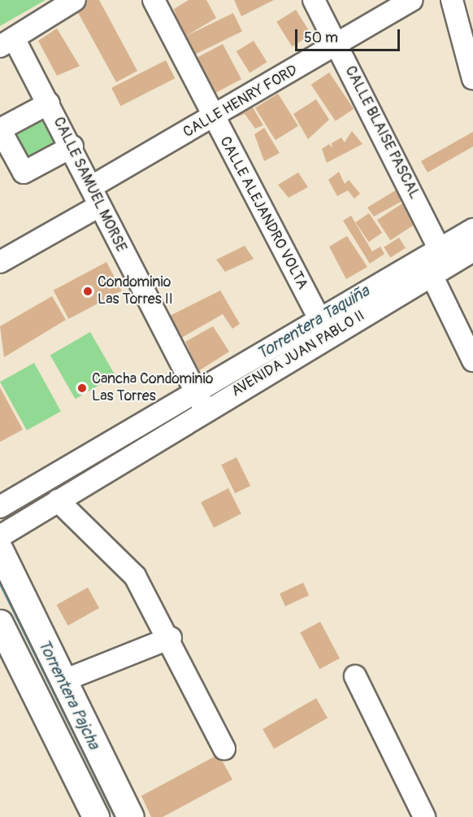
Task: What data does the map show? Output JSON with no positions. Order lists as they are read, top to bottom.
{
  "streets": {
    "street": [
      "CALLE HENRY FORD",
      "CALLE BLAISE PASCAL",
      "CALLE SAMUEL MORSE",
      "CALLE ALEJANDRO VOLTA",
      "AVENIDA JUAN PABLO II"
    ]
  },
  "crossings": [
    ["CALLE HENRY FORD", "CALLE BLAISE PASCAL"],
    ["CALLE HENRY FORD", "CALLE SAMUEL MORSE"],
    ["CALLE HENRY FORD", "CALLE ALEJANDRO VOLTA"],
    ["CALLE BLAISE PASCAL", "AVENIDA JUAN PABLO II"],
    ["CALLE SAMUEL MORSE", "AVENIDA JUAN PABLO II"],
    ["CALLE ALEJANDRO VOLTA", "AVENIDA JUAN PABLO II"]
  ],
  "water": ["Torrentera Taquiña", "Torrentera Pajcha"],
  "places": ["Condominio Las Torres II", "Cancha Condominio Las Torres"],
  "scale_bar": "50 m"
}
